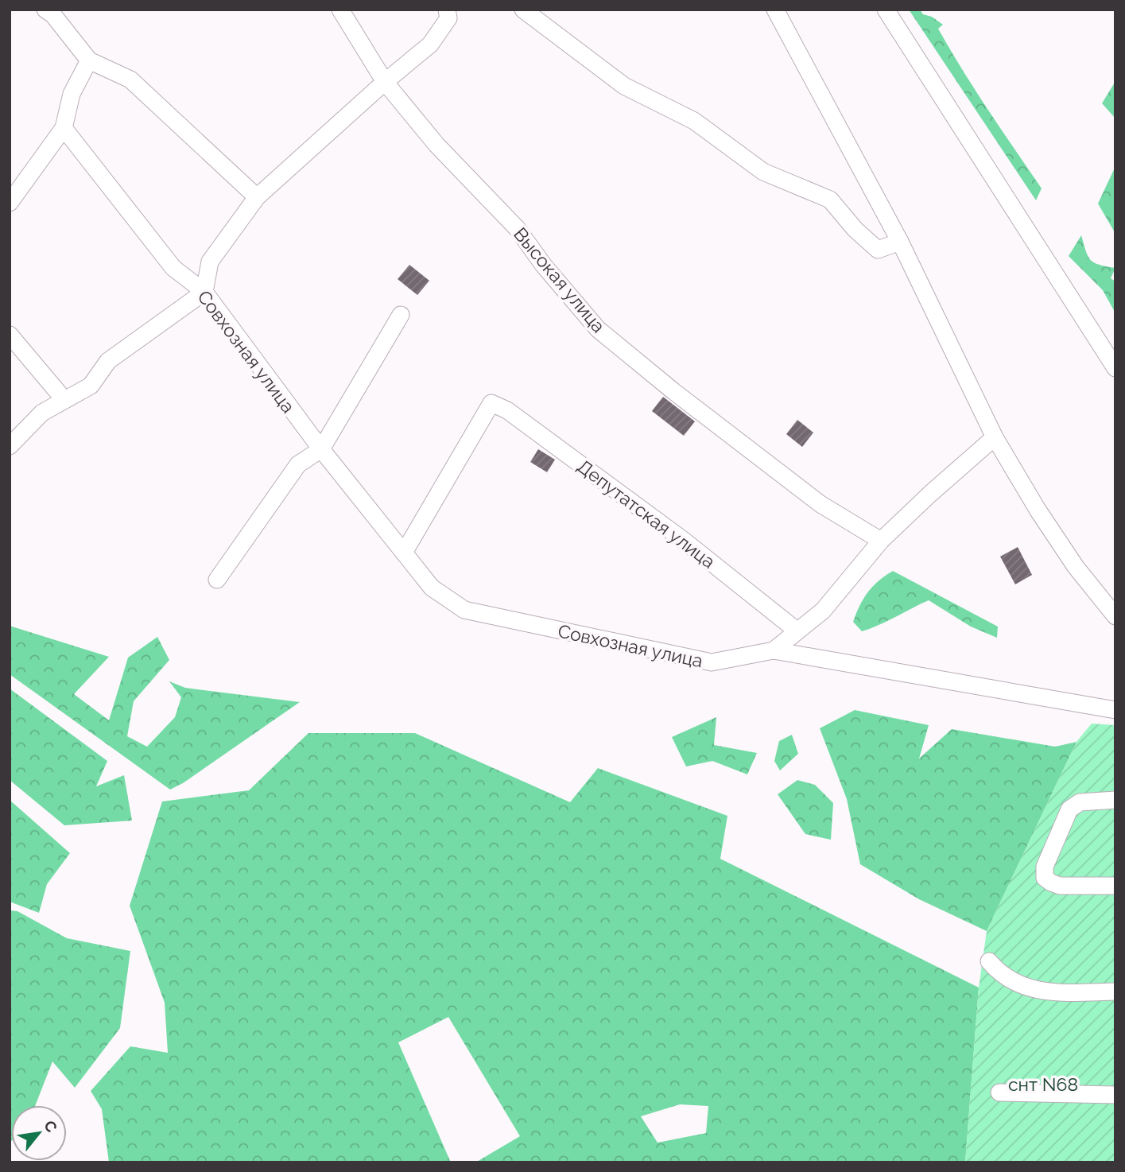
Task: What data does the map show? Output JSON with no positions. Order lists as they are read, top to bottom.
{
  "streets": {
    "street": ["Высокая улица", "Совхозная улица", "Депутатская улица"]
  },
  "crossings": [
    ["Высокая улица", "Совхозная улица"],
    ["Совхозная улица", "Депутатская улица"]
  ],
  "parks": ["снт N68"],
  "north": "top right"
}
